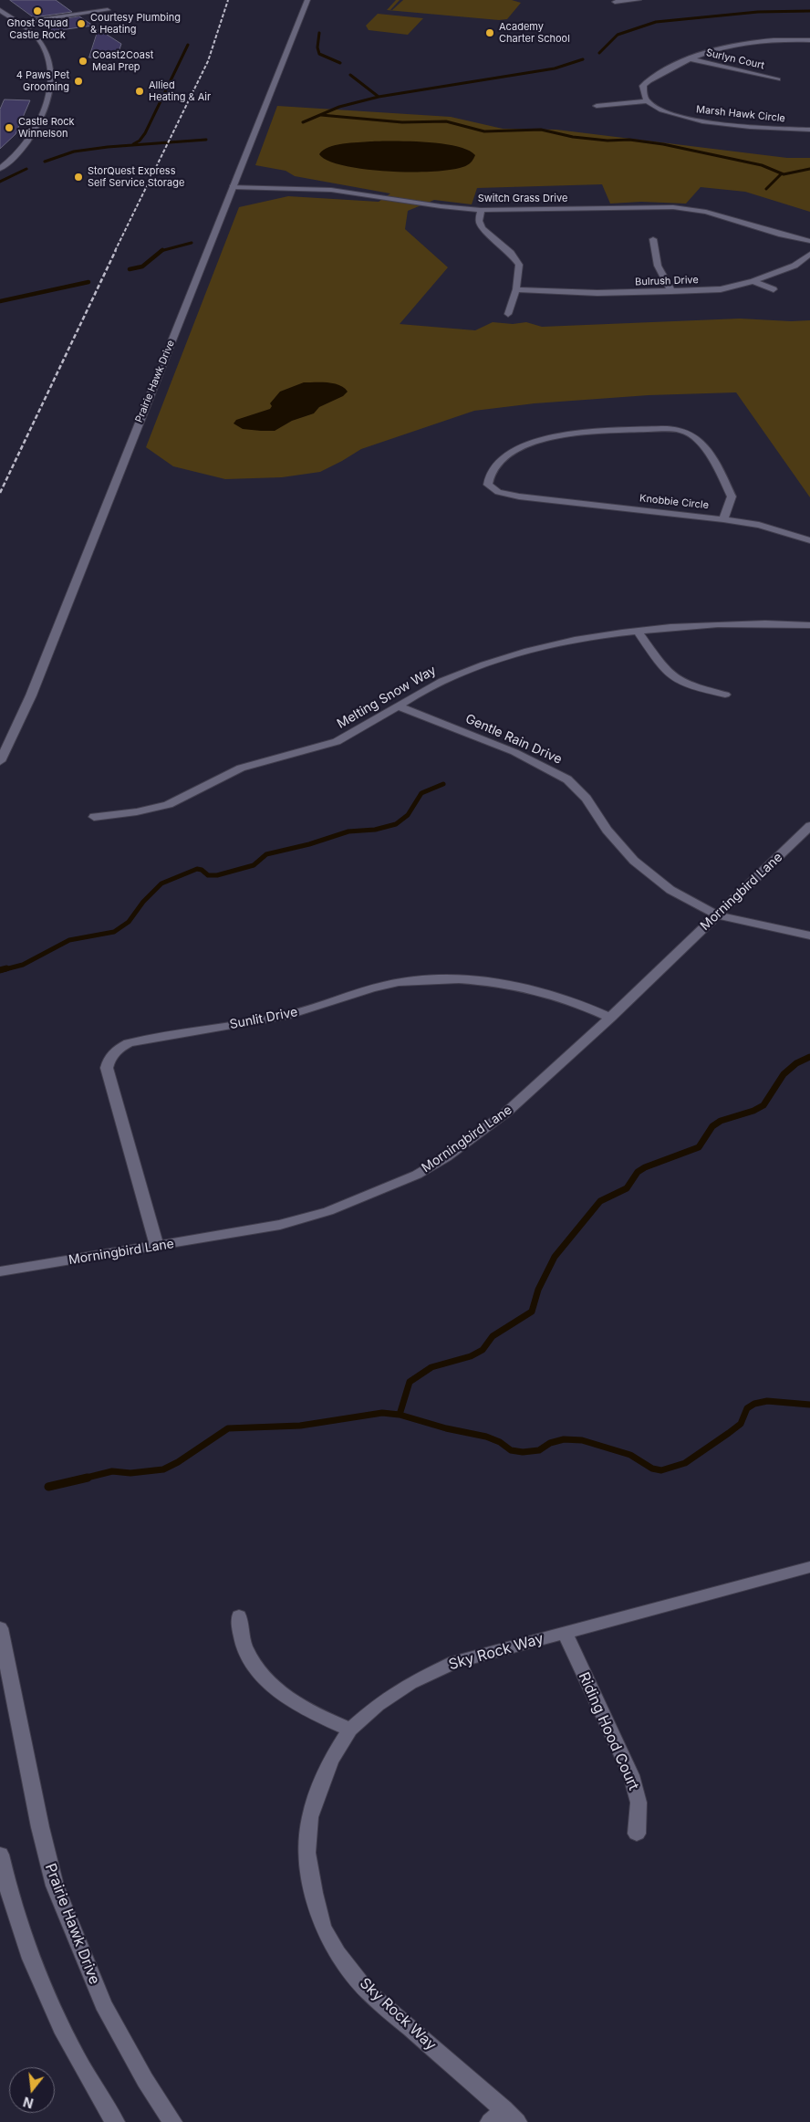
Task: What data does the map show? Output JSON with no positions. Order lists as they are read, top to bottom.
{
  "streets": {
    "street": [
      "Surlyn Court",
      "Marsh Hawk Circle",
      "Switch Grass Drive",
      "Bulrush Drive",
      "Prairie Hawk Drive",
      "Knobbie Circle",
      "Melting Snow Way",
      "Gentle Rain Drive",
      "Morningbird Lane",
      "Sunlit Drive",
      "Sky Rock Way",
      "Riding Hood Court"
    ]
  },
  "crossings": [
    ["Switch Grass Drive", "Prairie Hawk Drive"],
    ["Melting Snow Way", "Gentle Rain Drive"],
    ["Gentle Rain Drive", "Morningbird Lane"],
    ["Morningbird Lane", "Sunlit Drive"],
    ["Sky Rock Way", "Riding Hood Court"]
  ],
  "places": [
    "Ghost Squad Castle Rock",
    "Courtesy Plumbing & Heating",
    "Academy Charter School",
    "Coast2Coast Meal Prep",
    "4 Paws Pet Grooming",
    "Allied Heating & Air",
    "Castle Rock Winnelson",
    "StorQuest Express Self Service Storage"
  ],
  "north": "bottom"
}
